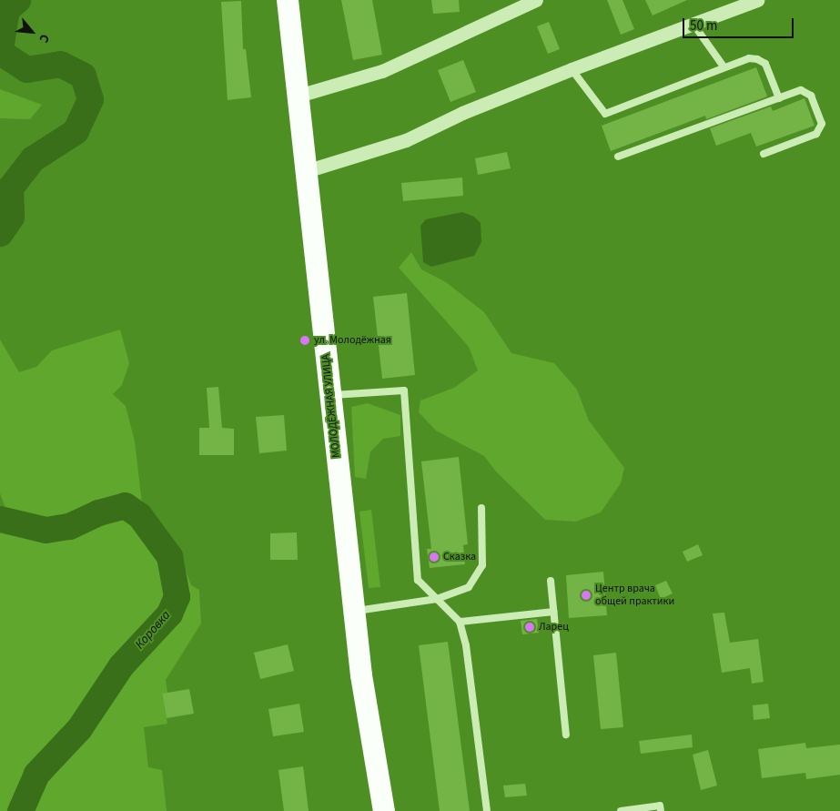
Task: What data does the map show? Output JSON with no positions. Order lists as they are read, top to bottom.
{
  "streets": {
    "main road": ["МОЛОДЁЖНАЯ УЛИЦА"]
  },
  "water": ["Коровка"],
  "places": [
    "ул. Молодёжная",
    "Сказка",
    "Центр врача общей практики",
    "Ларец"
  ],
  "scale_bar": "50 m",
  "north": "bottom right"
}
